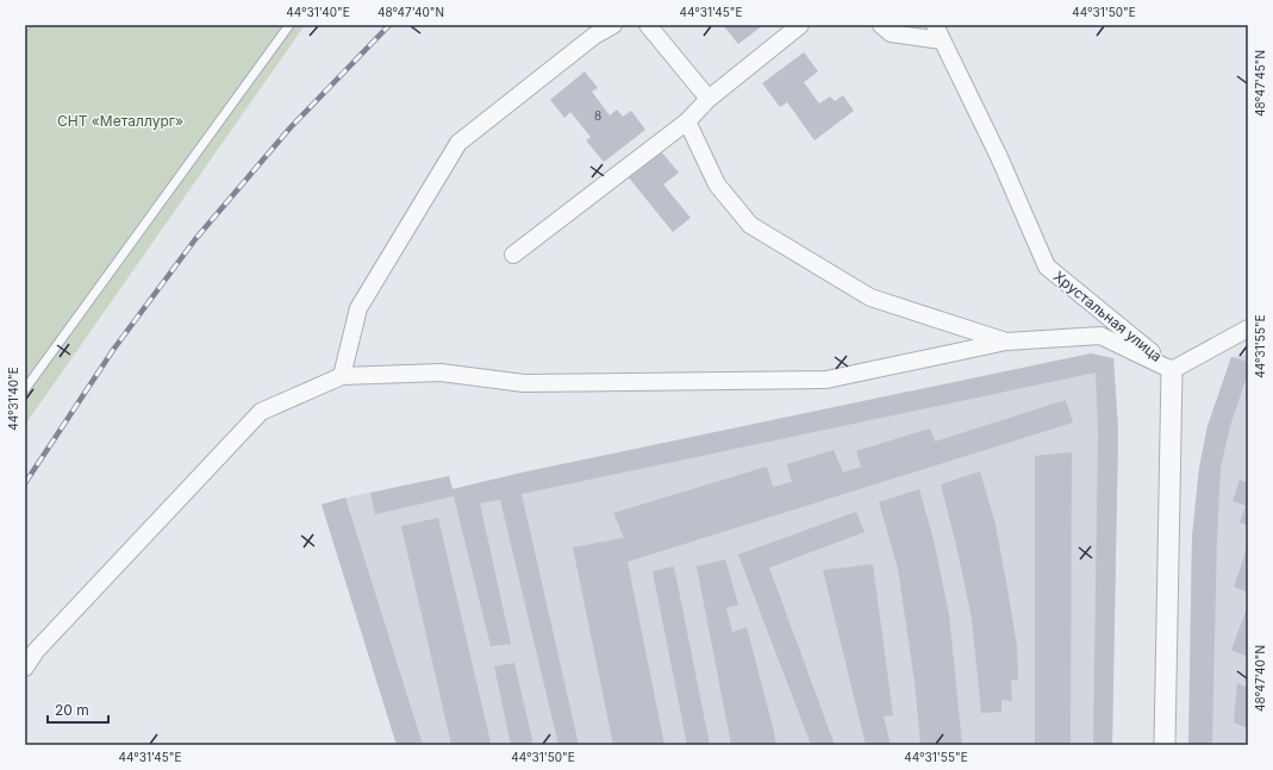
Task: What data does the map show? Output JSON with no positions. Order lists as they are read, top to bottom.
{
  "streets": {
    "street": ["Хрустальная улица"]
  },
  "parks": ["СНТ «Металлург»"],
  "house_numbers": ["8"],
  "scale_bar": "20 m",
  "coordinates": [
    "44°31'40\"E",
    "48°47'40\"N",
    "44°31'45\"E",
    "44°31'50\"E",
    "48°47'45\"N",
    "44°31'55\"E"
  ]
}
